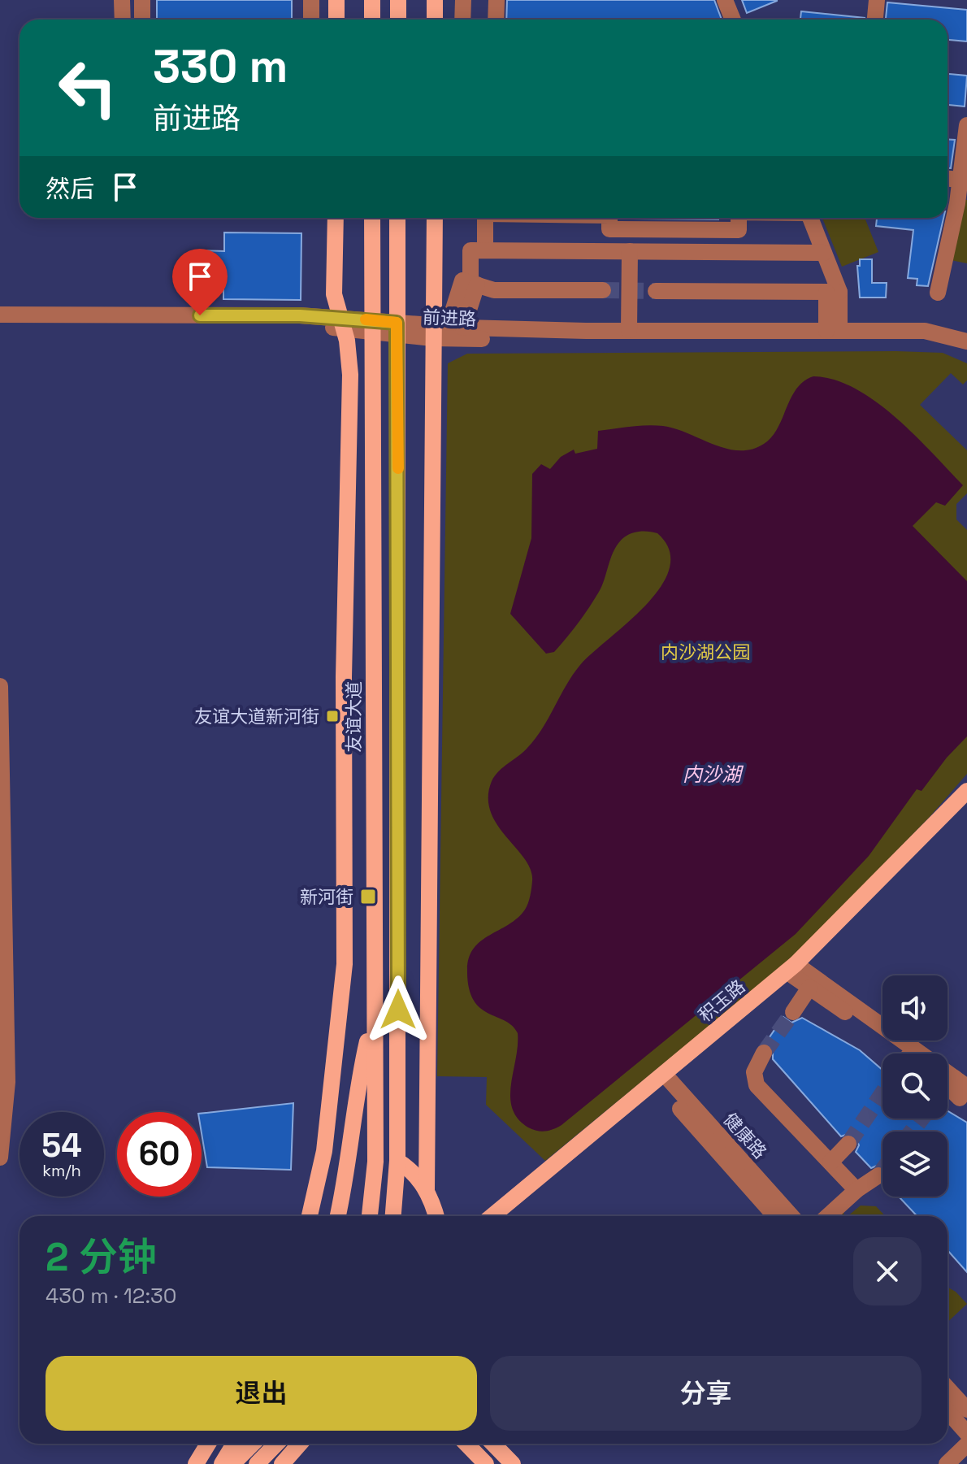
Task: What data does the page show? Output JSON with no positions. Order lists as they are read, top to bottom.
{
  "streets": {
    "main road": ["友谊大道", "积玉路"],
    "street": ["前进路", "健康路"]
  },
  "crossings": [
    ["前进路", "友谊大道"],
    ["积玉路", "健康路"]
  ],
  "water": ["内沙湖"],
  "parks": ["内沙湖公园"],
  "places": {
    "transit": ["友谊大道新河街", "新河街"]
  },
  "page": {
    "turn": ["330 m", "前进路"],
    "then": "然后",
    "speed": "54 km/h",
    "limit": "60",
    "heading": ["2 分钟", "430 m · 12:30"],
    "buttons": ["退出", "分享"]
  }
}
